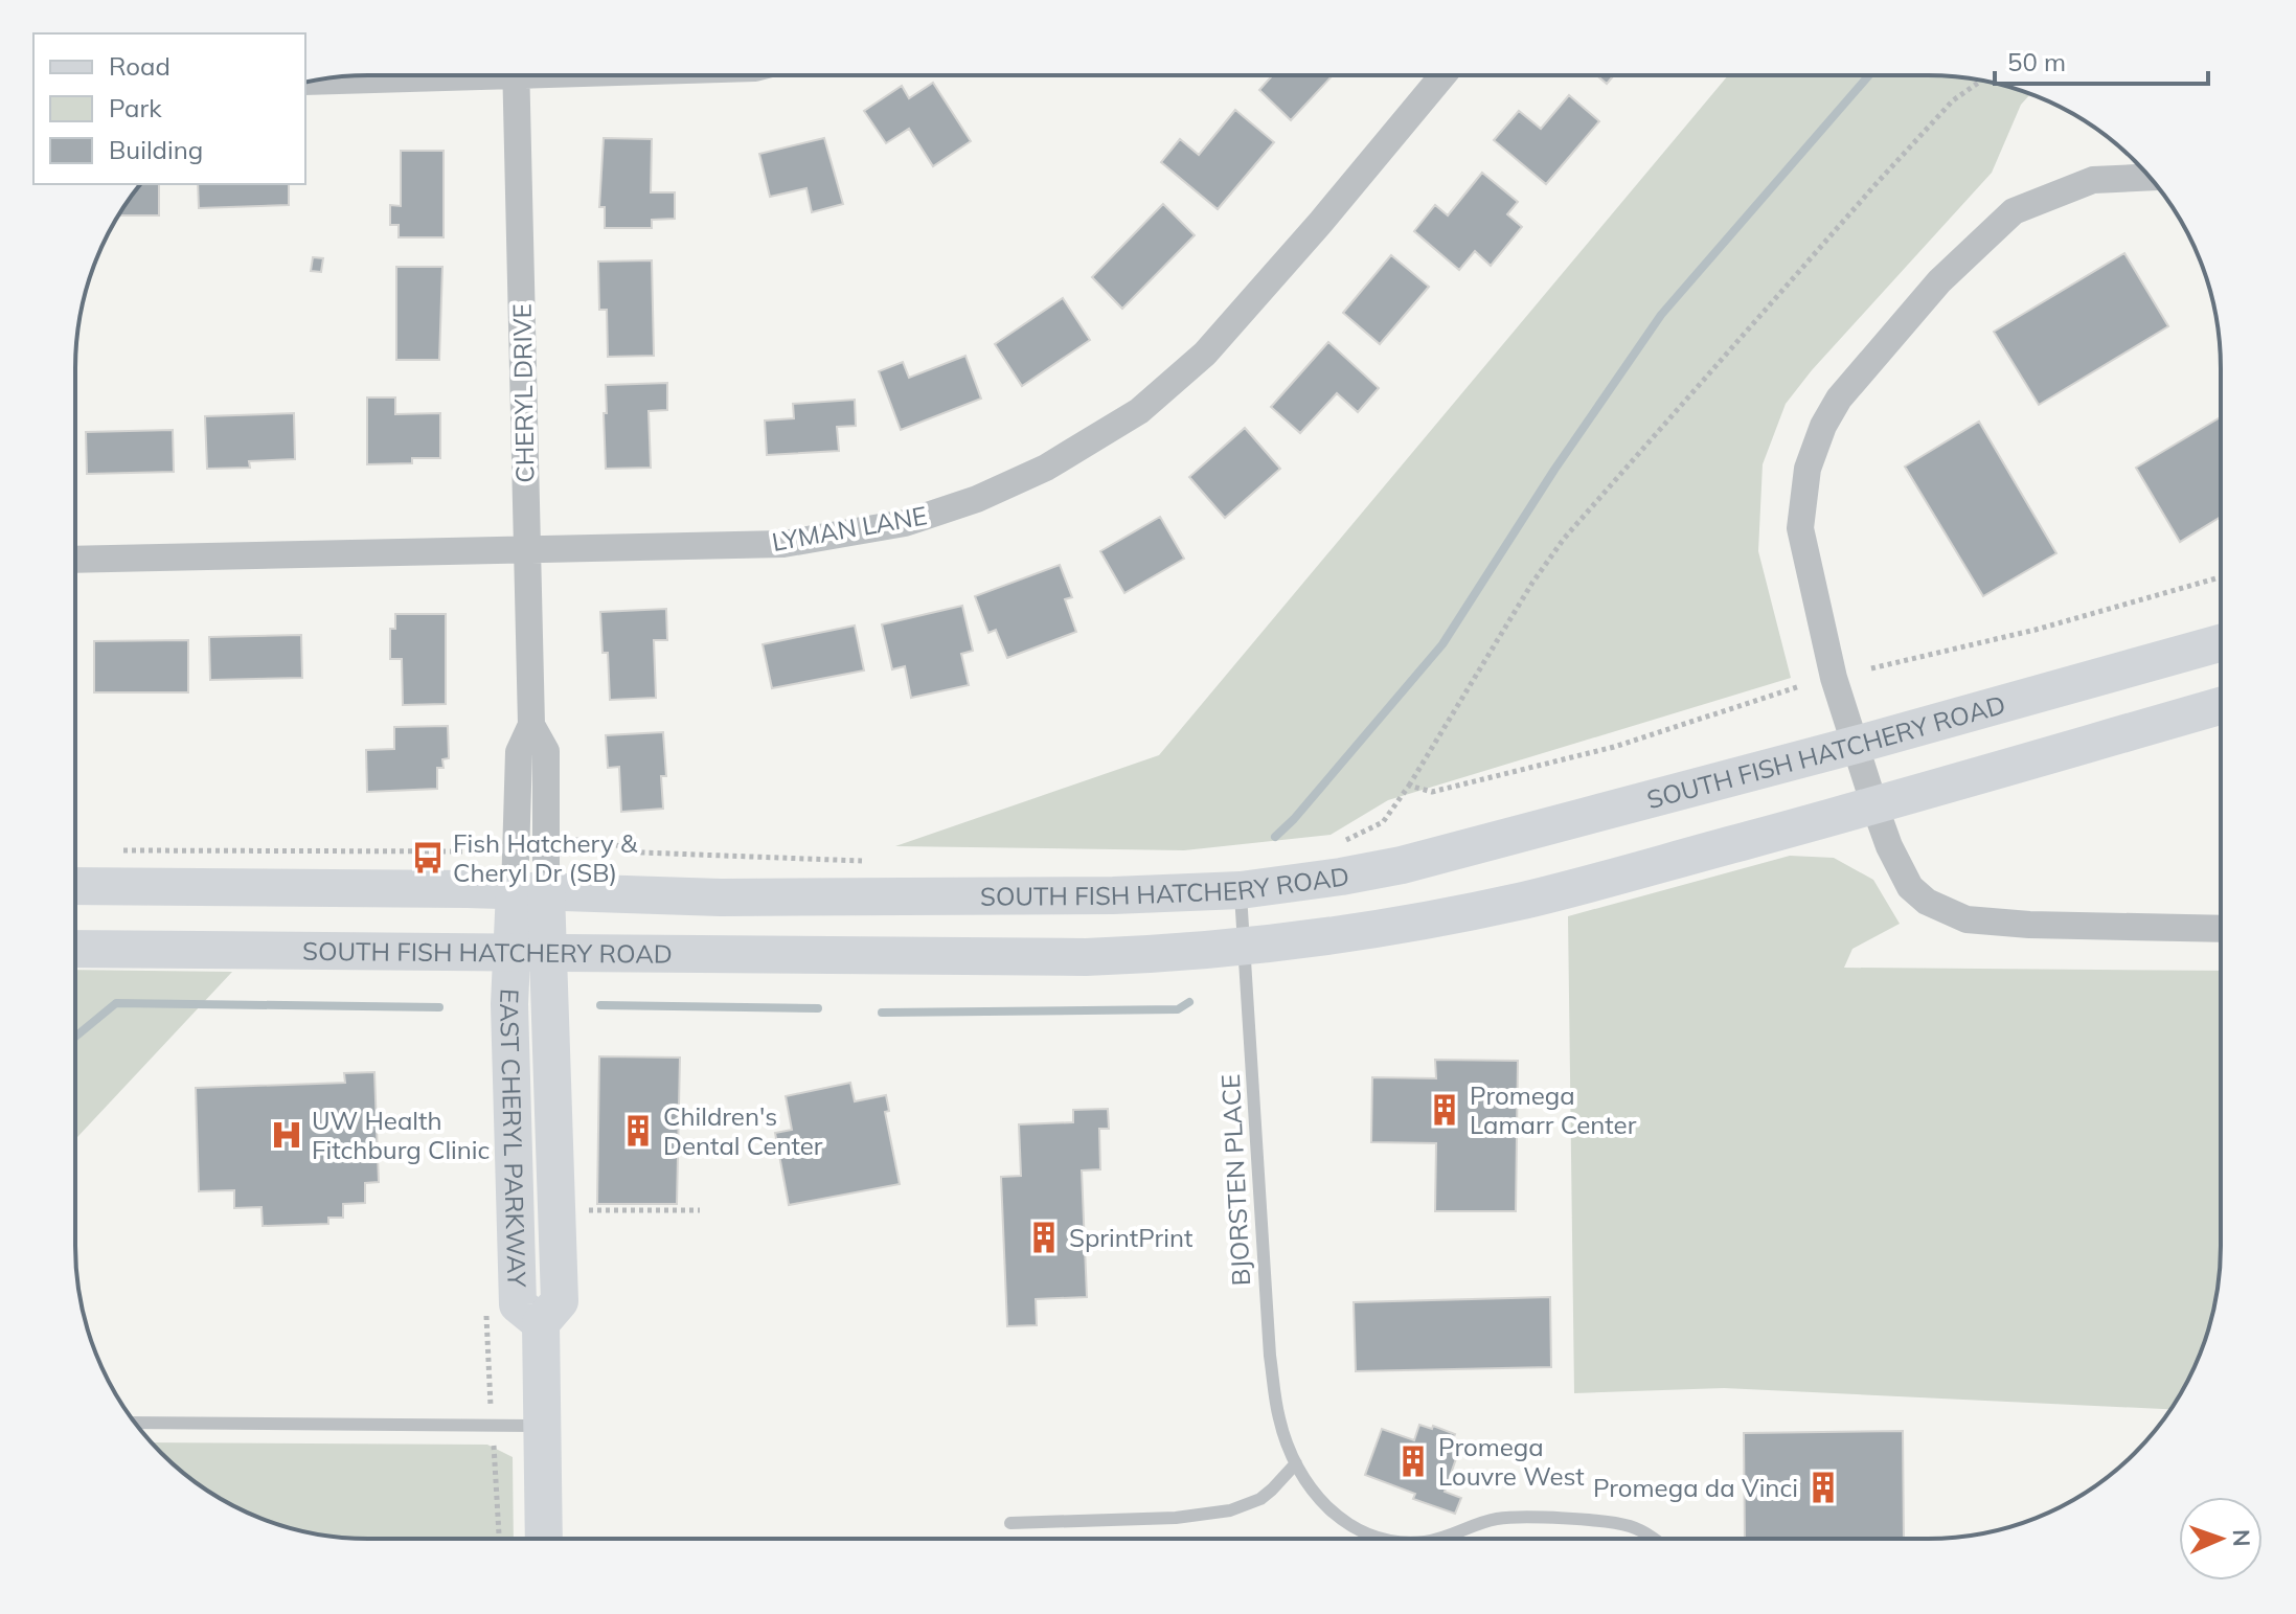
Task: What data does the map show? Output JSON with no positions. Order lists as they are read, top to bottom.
{
  "streets": {
    "main road": ["SOUTH FISH HATCHERY ROAD", "EAST CHERYL PARKWAY"],
    "street": ["CHERYL DRIVE", "LYMAN LANE"],
    "lane": ["BJORSTEN PLACE"]
  },
  "crossings": [
    ["CHERYL DRIVE", "LYMAN LANE"],
    ["CHERYL DRIVE", "SOUTH FISH HATCHERY ROAD"],
    ["CHERYL DRIVE", "EAST CHERYL PARKWAY"],
    ["SOUTH FISH HATCHERY ROAD", "EAST CHERYL PARKWAY"],
    ["SOUTH FISH HATCHERY ROAD", "BJORSTEN PLACE"]
  ],
  "places": {
    "bus stop": ["Fish Hatchery & Cheryl Dr (SB)"],
    "building": [
      "Promega Lamarr Center",
      "Children's Dental Center",
      "SprintPrint",
      "Promega Louvre West",
      "Promega da Vinci"
    ],
    "hospital": ["UW Health Fitchburg Clinic"]
  },
  "legend": ["Road", "Park", "Building"],
  "scale_bar": "50 m",
  "north": "right"
}
